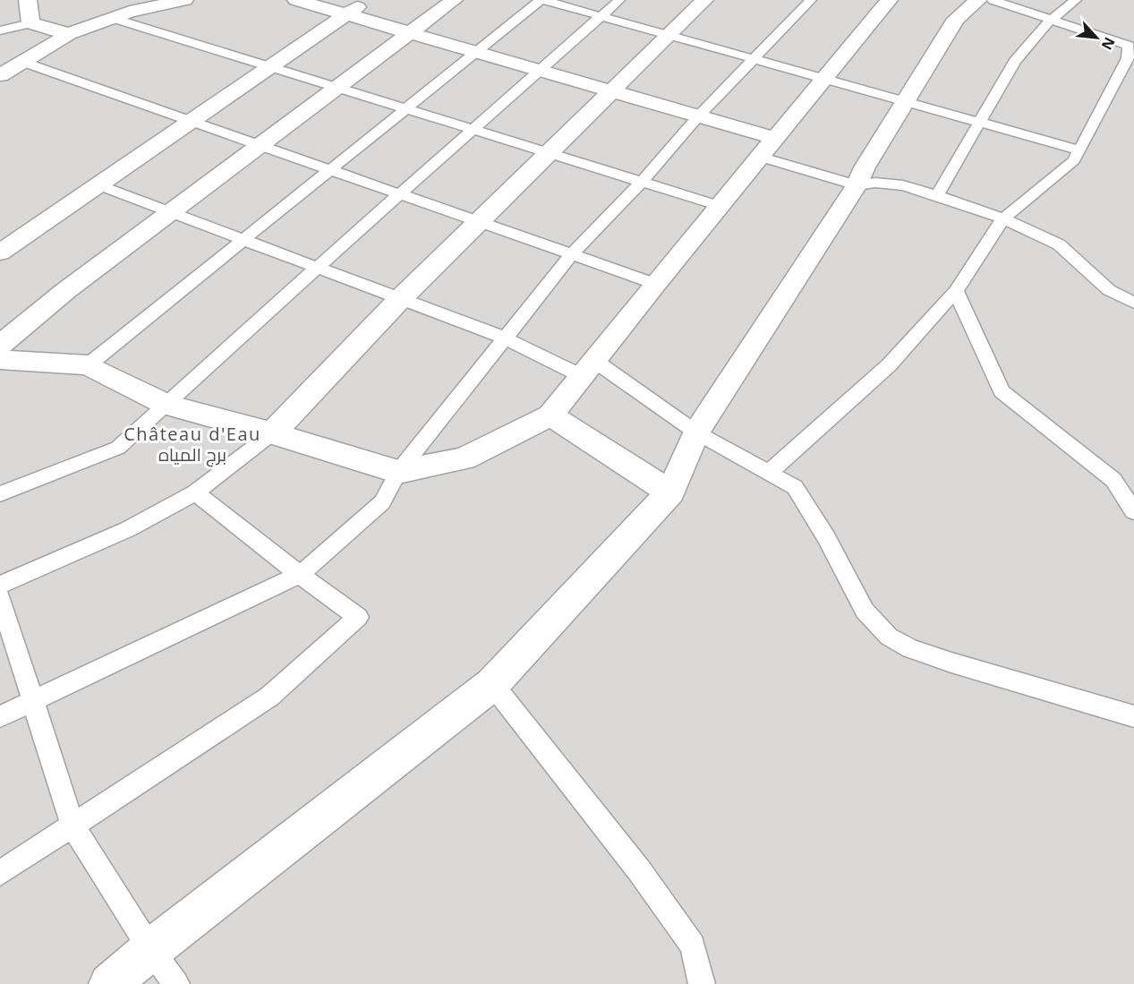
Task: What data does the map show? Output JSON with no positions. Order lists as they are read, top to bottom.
{
  "districts": ["Château d'Eau برج المياه"],
  "north": "bottom right"
}
